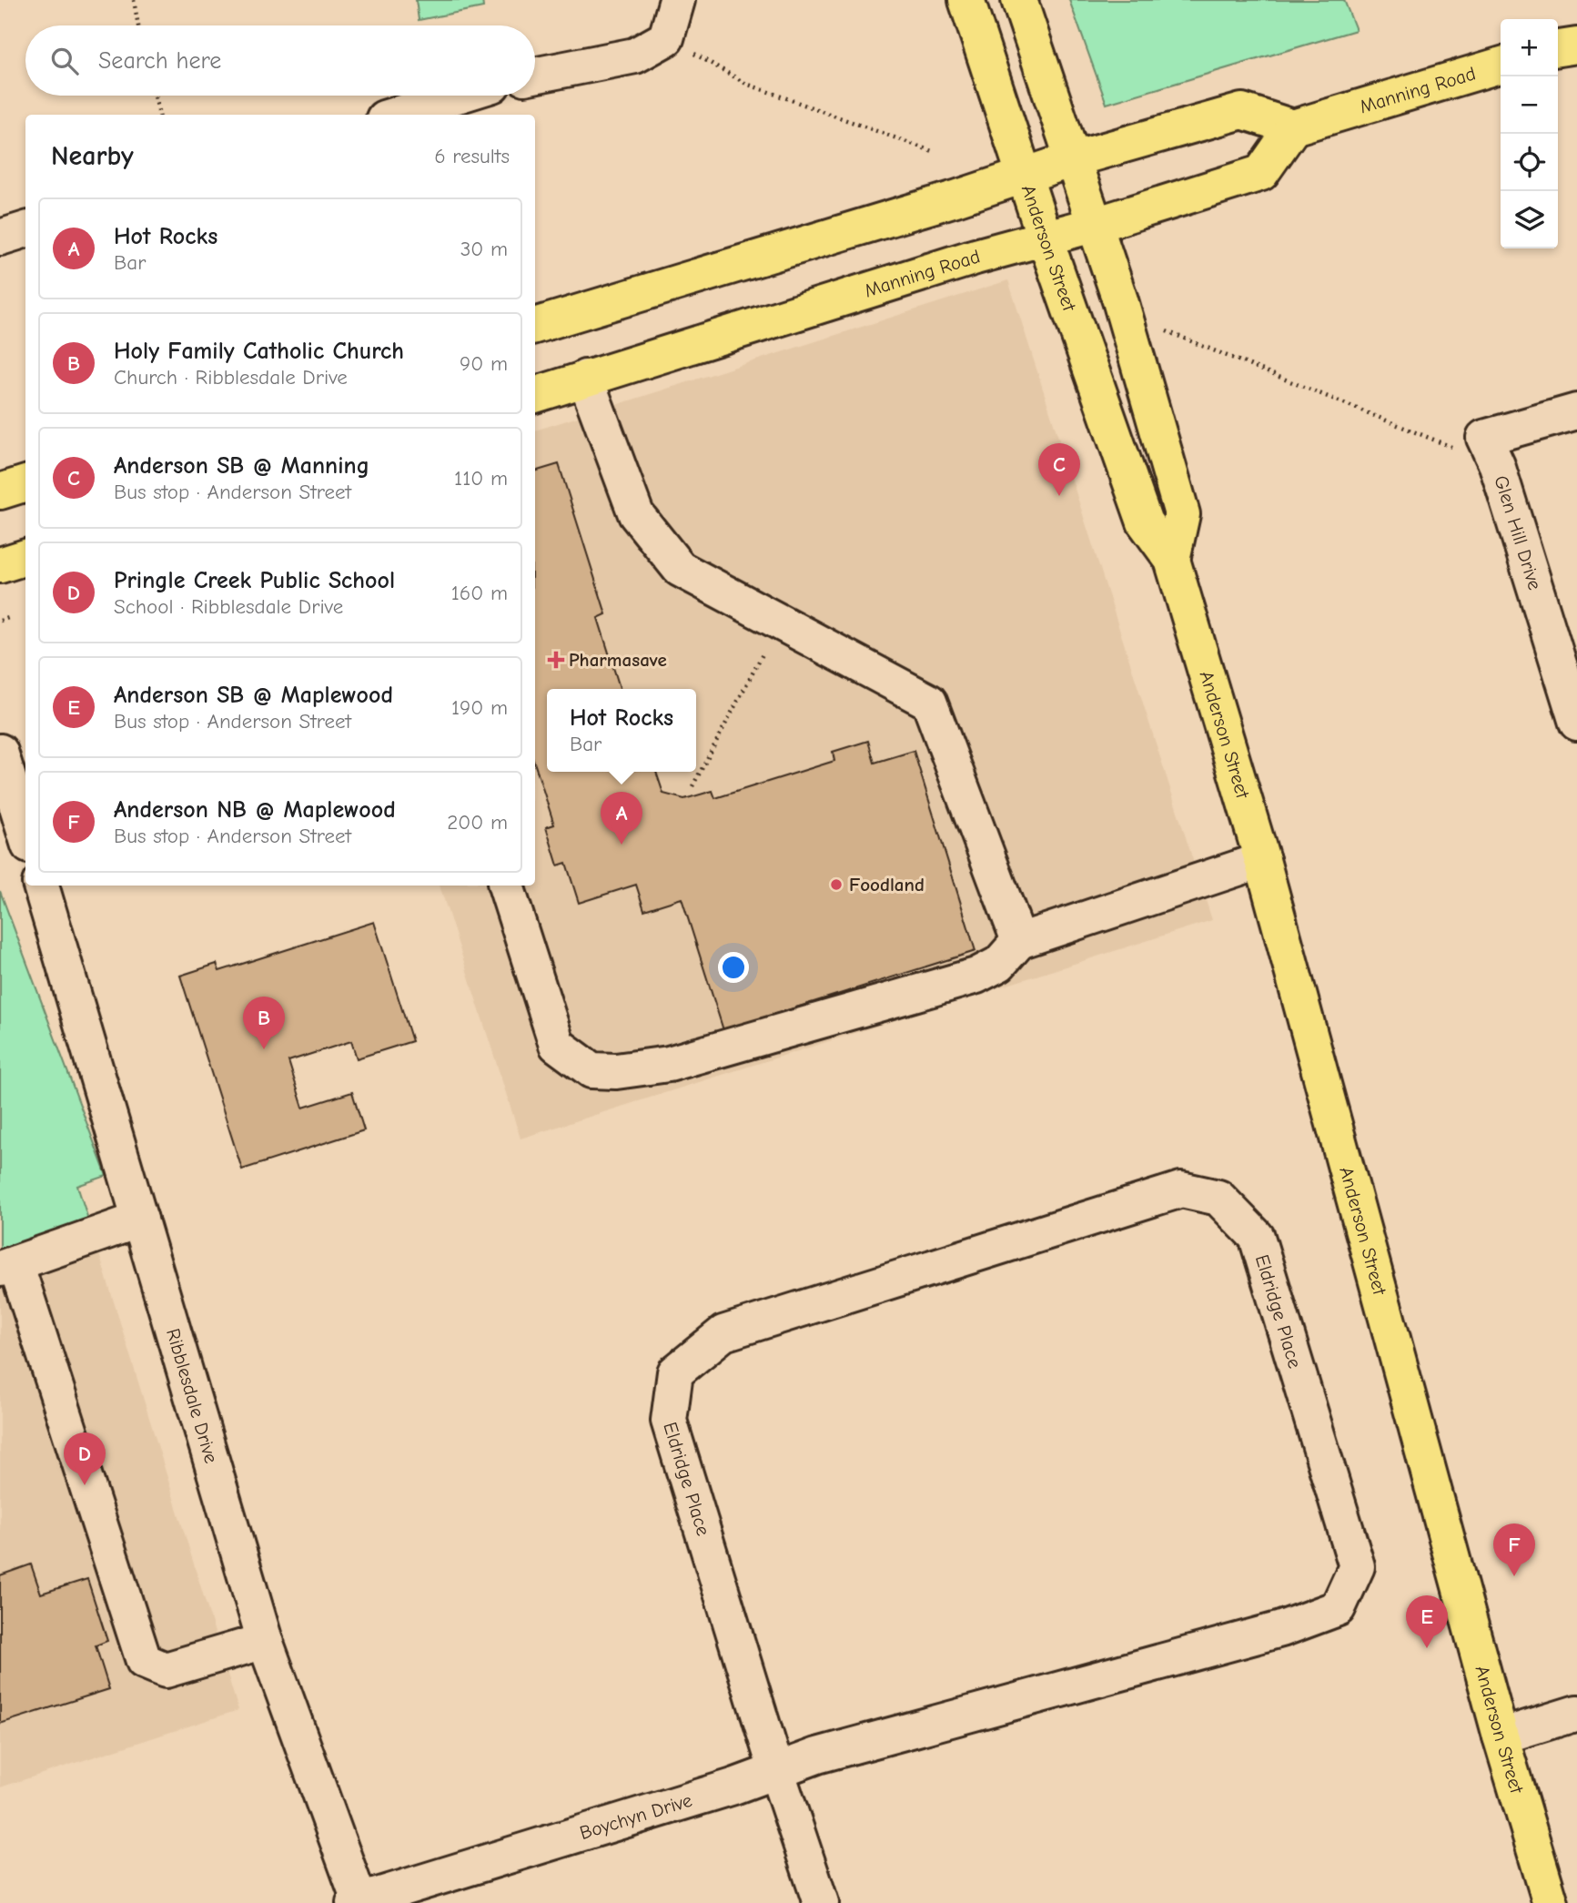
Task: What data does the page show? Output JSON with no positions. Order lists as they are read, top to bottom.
{
  "streets": {
    "main road": ["Manning Road", "Anderson Street"],
    "street": [
      "Glen Hill Drive",
      "Eldridge Place",
      "Ribblesdale Drive",
      "Boychyn Drive"
    ]
  },
  "crossings": [
    ["Manning Road", "Anderson Street"],
    ["Eldridge Place", "Boychyn Drive"],
    ["Ribblesdale Drive", "Boychyn Drive"]
  ],
  "places": {
    "health": ["Pharmasave"],
    "other": ["Foodland"]
  },
  "page": {
    "map_buttons": ["+", "−"],
    "search": "Search here",
    "heading": ["Nearby", "6 results"],
    "list": [
      {
        "mark": "A",
        "name": "Hot Rocks",
        "note": "Bar",
        "value": "30 m"
      },
      {
        "mark": "B",
        "name": "Holy Family Catholic Church",
        "note": "Church · Ribblesdale Drive",
        "value": "90 m"
      },
      {
        "mark": "C",
        "name": "Anderson SB @ Manning",
        "note": "Bus stop · Anderson Street",
        "value": "110 m"
      },
      {
        "mark": "D",
        "name": "Pringle Creek Public School",
        "note": "School · Ribblesdale Drive",
        "value": "160 m"
      },
      {
        "mark": "E",
        "name": "Anderson SB @ Maplewood",
        "note": "Bus stop · Anderson Street",
        "value": "190 m"
      },
      {
        "mark": "F",
        "name": "Anderson NB @ Maplewood",
        "note": "Bus stop · Anderson Street",
        "value": "200 m"
      }
    ],
    "pins": [
      "C",
      "A",
      "B",
      "D",
      "F",
      "E"
    ],
    "popup": ["Hot Rocks", "Bar"]
  }
}
